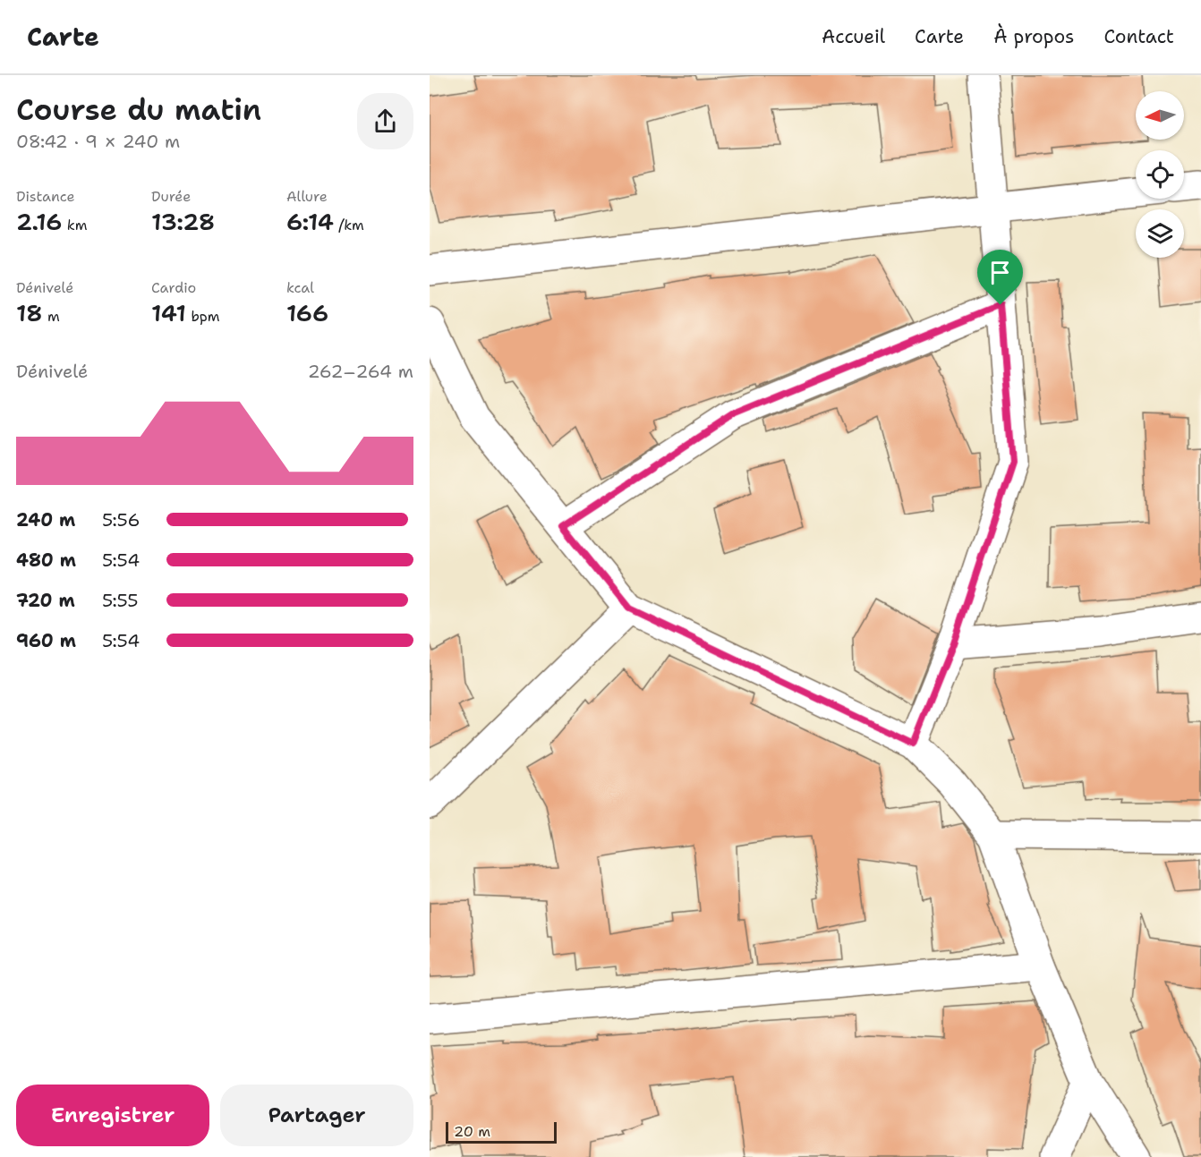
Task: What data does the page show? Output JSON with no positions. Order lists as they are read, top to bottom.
{
  "scale_bar": "20 m",
  "north": "left",
  "page": {
    "header": "Carte",
    "nav": [
      "Accueil",
      "Carte",
      "À propos",
      "Contact"
    ],
    "heading": ["Course du matin", "08:42 · 9 × 240 m"],
    "stats": [
      ["Distance", "2.16 km"],
      ["Durée", "13:28"],
      ["Allure", "6:14 /km"],
      ["Dénivelé", "18 m"],
      ["Cardio", "141 bpm"],
      ["kcal", "166"]
    ],
    "chart": ["Dénivelé", "262–264 m"],
    "list": [
      {
        "name": "240 m",
        "note": "5:56"
      },
      {
        "name": "480 m",
        "note": "5:54"
      },
      {
        "name": "720 m",
        "note": "5:55"
      },
      {
        "name": "960 m",
        "note": "5:54"
      }
    ],
    "buttons": ["Enregistrer", "Partager"],
    "scale": "20 m"
  }
}
